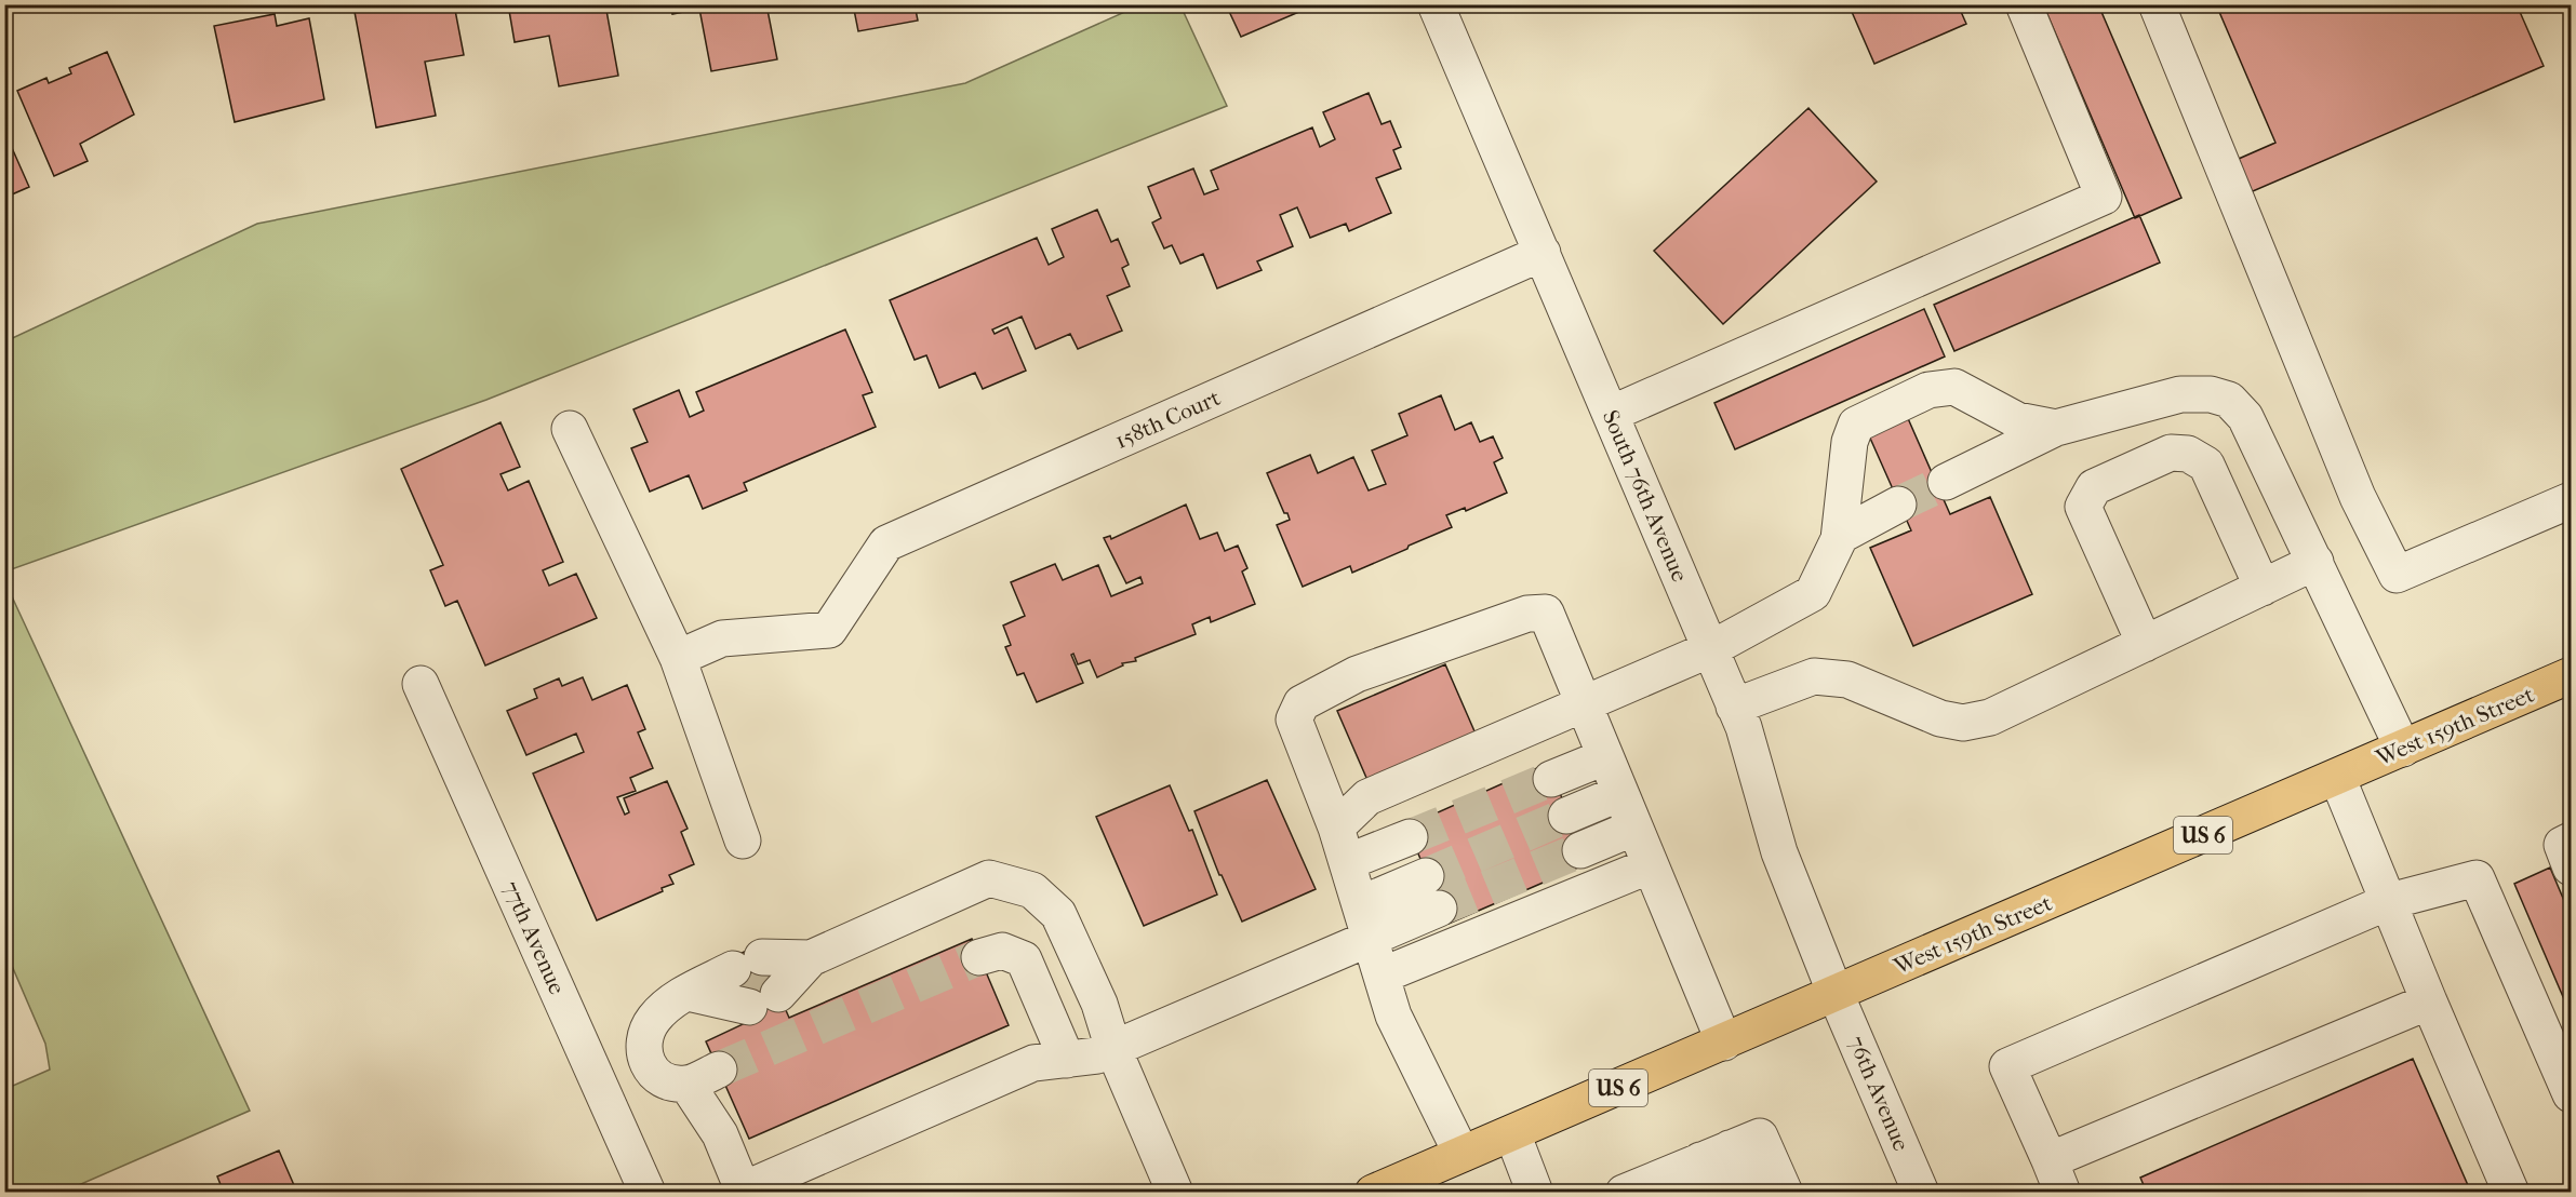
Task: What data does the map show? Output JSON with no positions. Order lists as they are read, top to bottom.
{
  "streets": {
    "main road": ["West 159th Street", "US 6"],
    "street": [
      "158th Court",
      "South 76th Avenue",
      "77th Avenue",
      "76th Avenue"
    ]
  },
  "crossings": [
    ["158th Court", "South 76th Avenue"],
    ["South 76th Avenue", "West 159th Street"],
    ["South 76th Avenue", "76th Avenue"],
    ["West 159th Street", "76th Avenue"]
  ]
}
